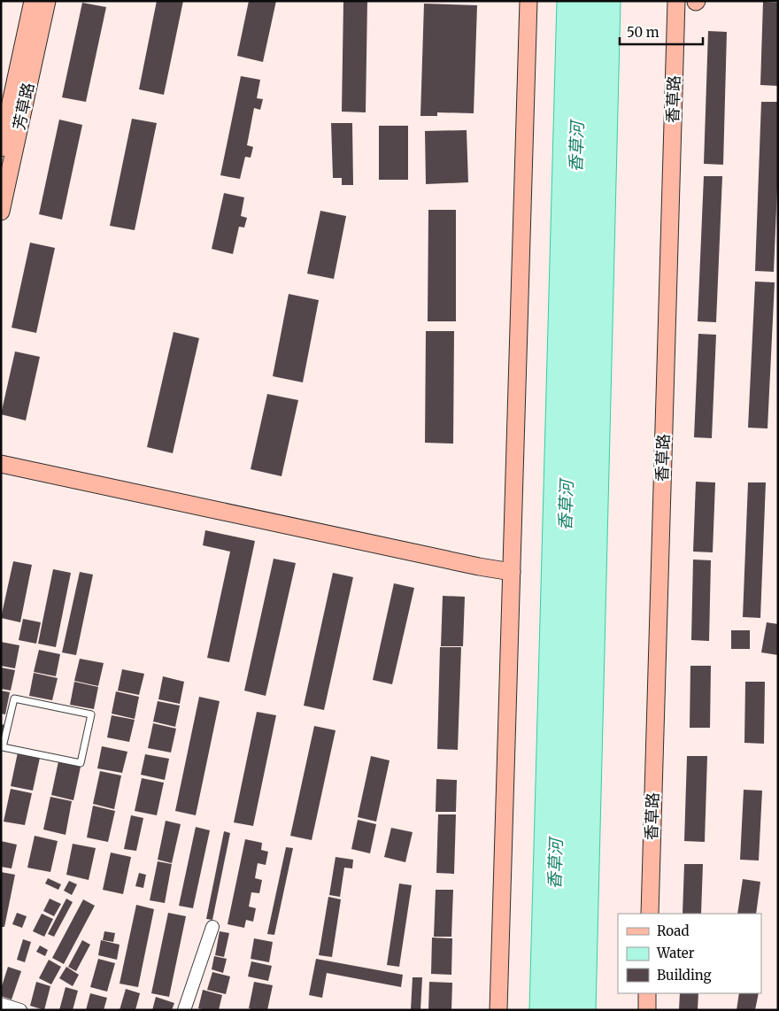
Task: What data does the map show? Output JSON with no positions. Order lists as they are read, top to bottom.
{
  "streets": {
    "street": ["香草路", "芳草路"]
  },
  "water": ["香草河"],
  "legend": ["Road", "Water", "Building"],
  "scale_bar": "50 m"
}
